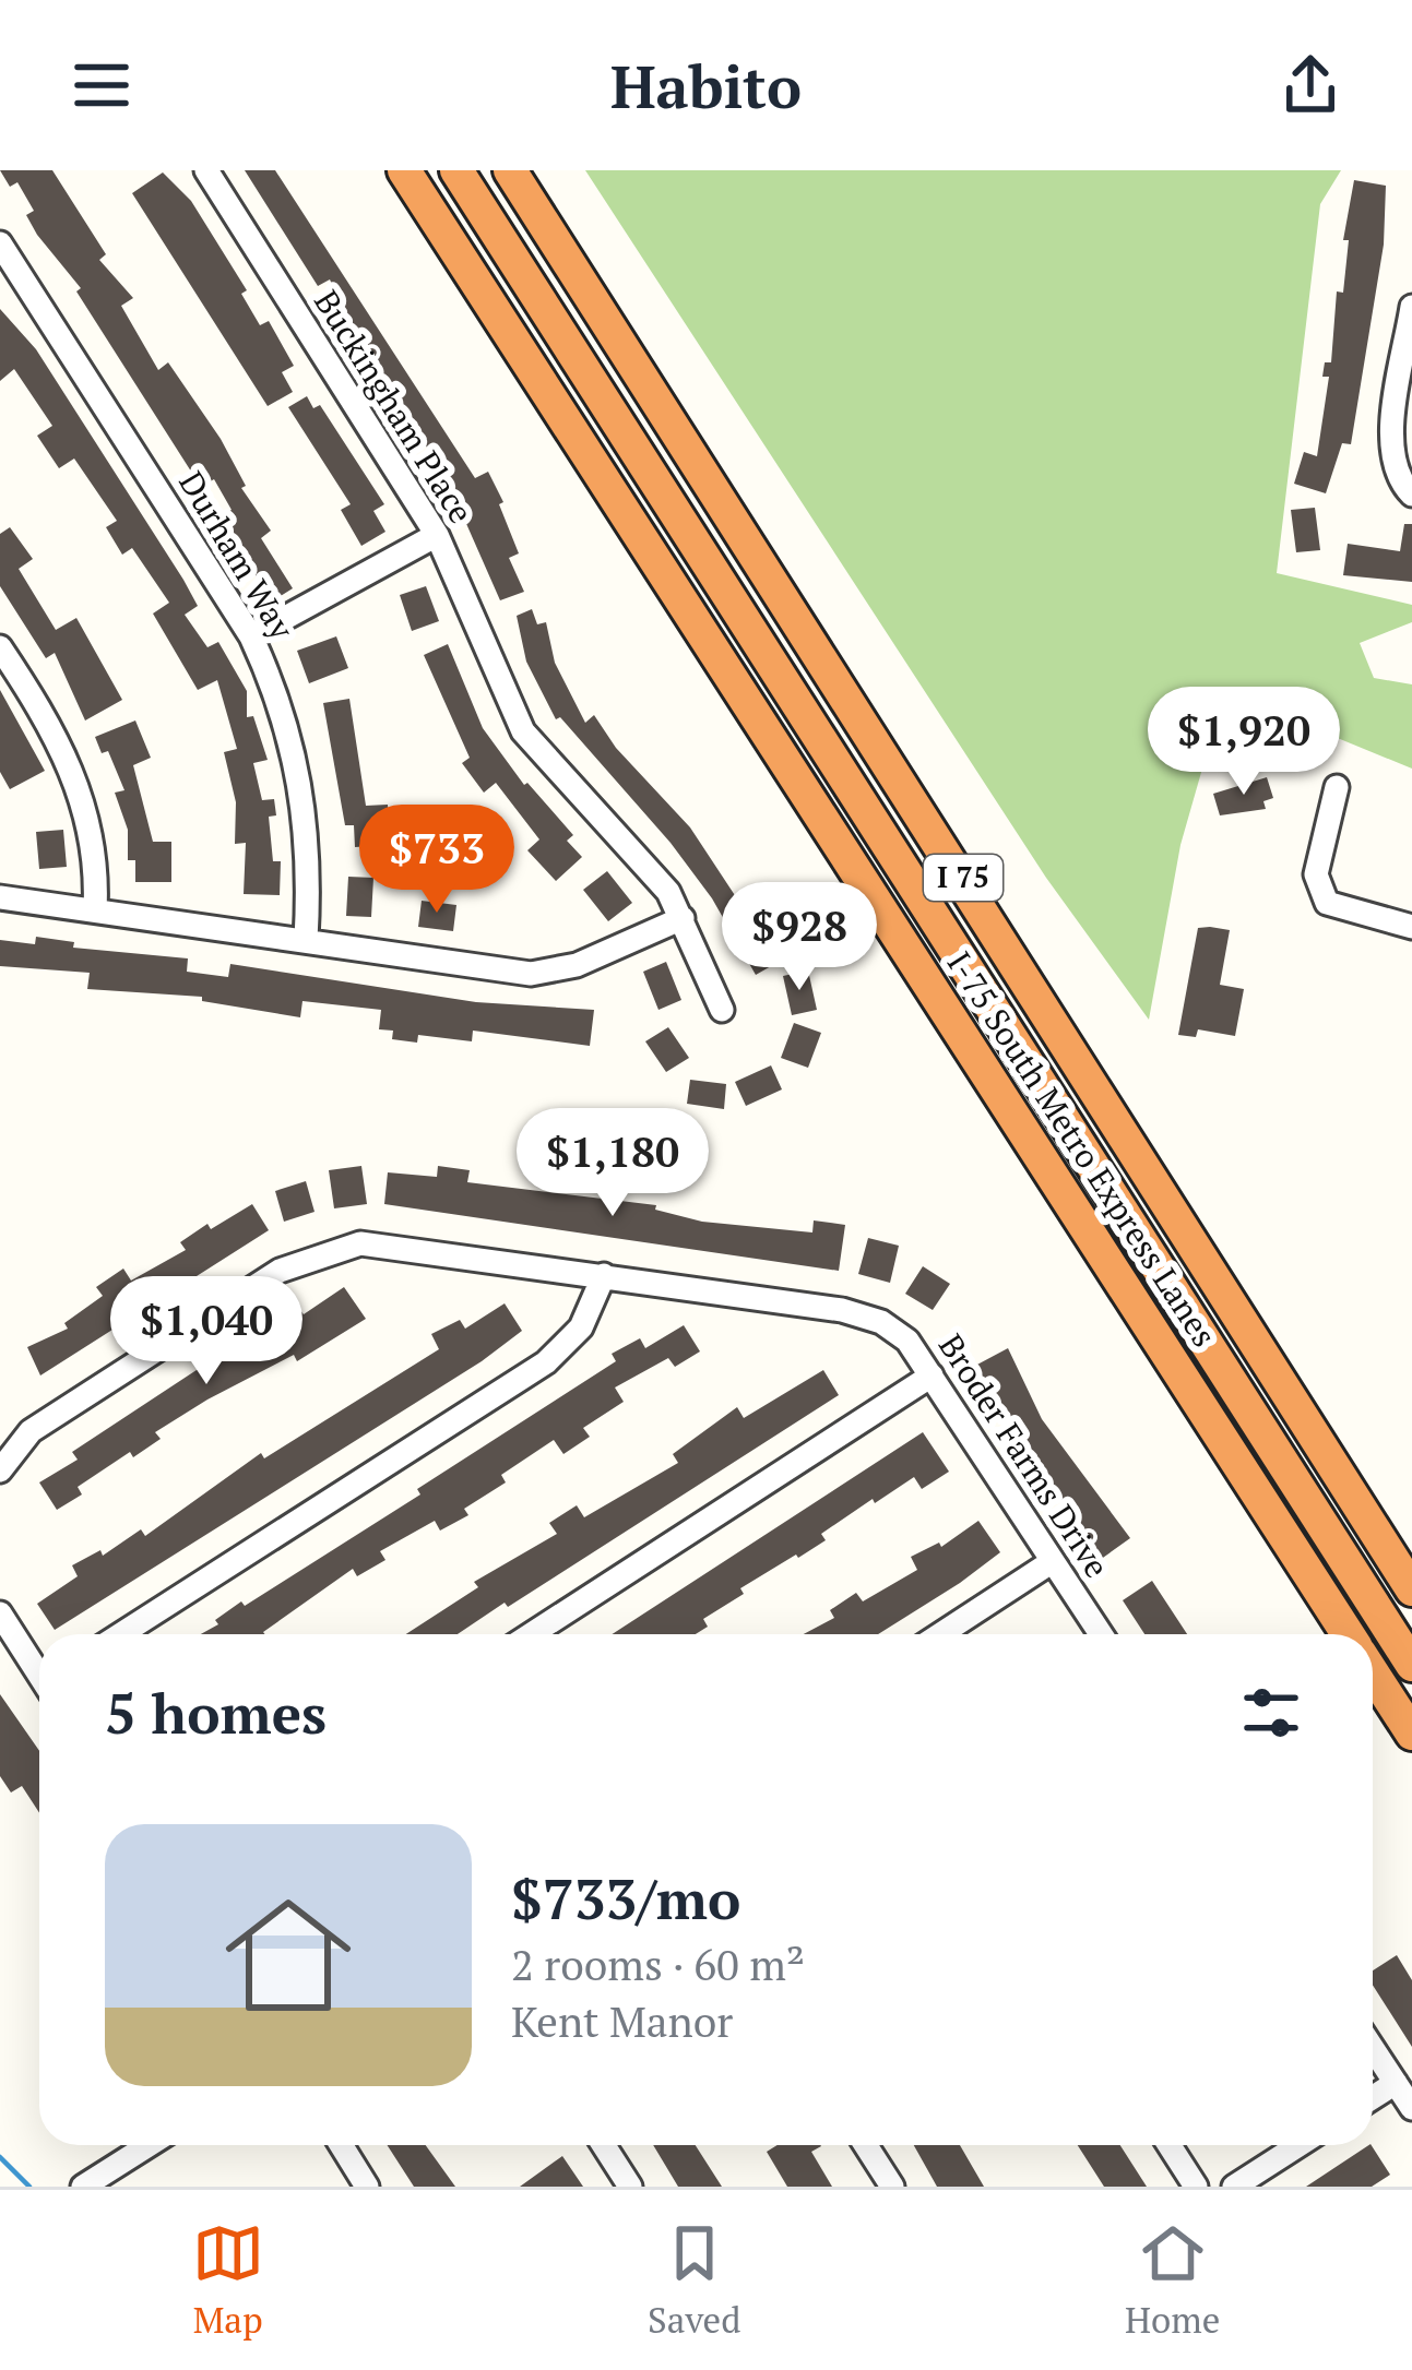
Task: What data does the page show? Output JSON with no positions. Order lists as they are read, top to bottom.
{
  "streets": {
    "highway": ["I 75", "I-75 South Metro Express Lanes"],
    "street": ["Buckingham Place", "Durham Way", "Broder Farms Drive"]
  },
  "page": {
    "header": "Habito",
    "price": [
      "$1,920",
      "$733",
      "$928",
      "$1,180",
      "$1,040"
    ],
    "heading": "5 homes",
    "list": [
      {
        "name": "$733/mo",
        "note": "2 rooms · 60 m² · Kent Manor"
      }
    ],
    "tabs": ["Map", "Saved", "Home"]
  }
}
